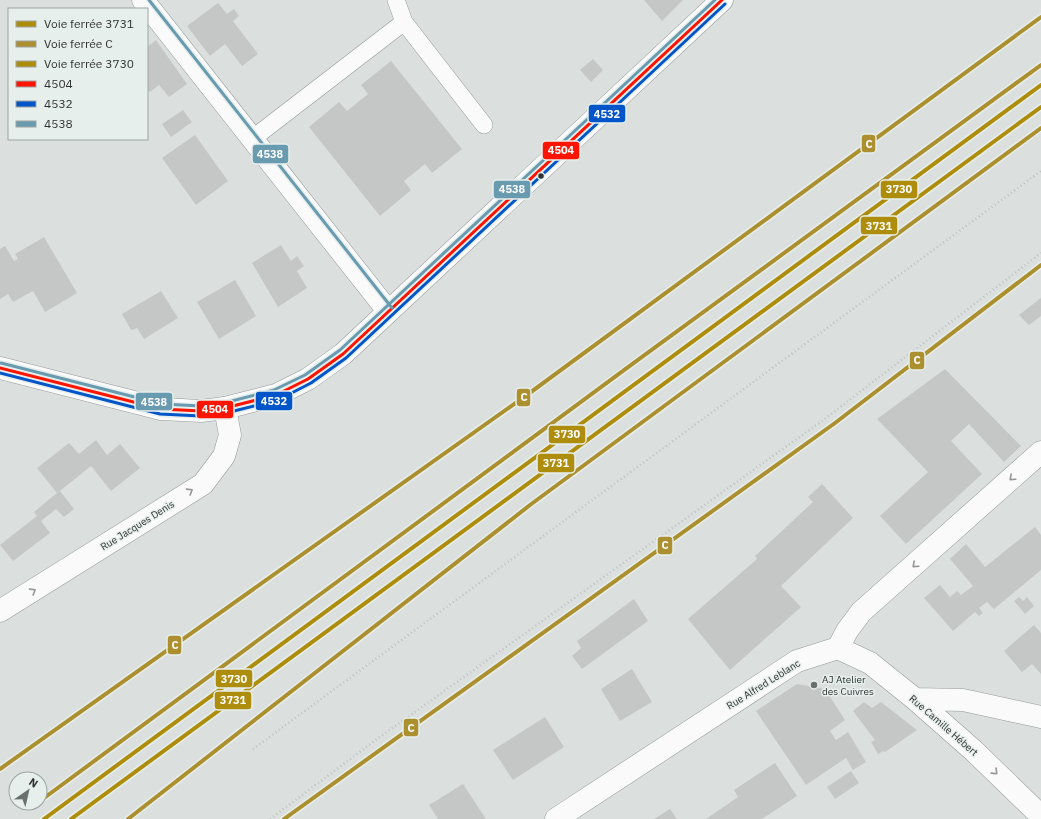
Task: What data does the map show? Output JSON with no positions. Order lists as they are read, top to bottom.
{
  "streets": {
    "street": ["Rue Jacques Denis", "Rue Alfred Leblanc", "Rue Camille Hébert"]
  },
  "crossings": [
    ["Rue Alfred Leblanc", "Rue Camille Hébert"]
  ],
  "one_way": ["Rue Jacques Denis", "Rue Camille Hébert"],
  "places": ["AJ Atelier des Cuivres"],
  "lines": [
    "transit line 4504",
    "transit line 4538",
    "transit line 4532",
    "rail line C",
    "rail line 3730",
    "rail line 3731"
  ],
  "legend": [
    "Voie ferrée 3731",
    "Voie ferrée C",
    "Voie ferrée 3730",
    "4504",
    "4532",
    "4538"
  ],
  "north": "top right"
}
